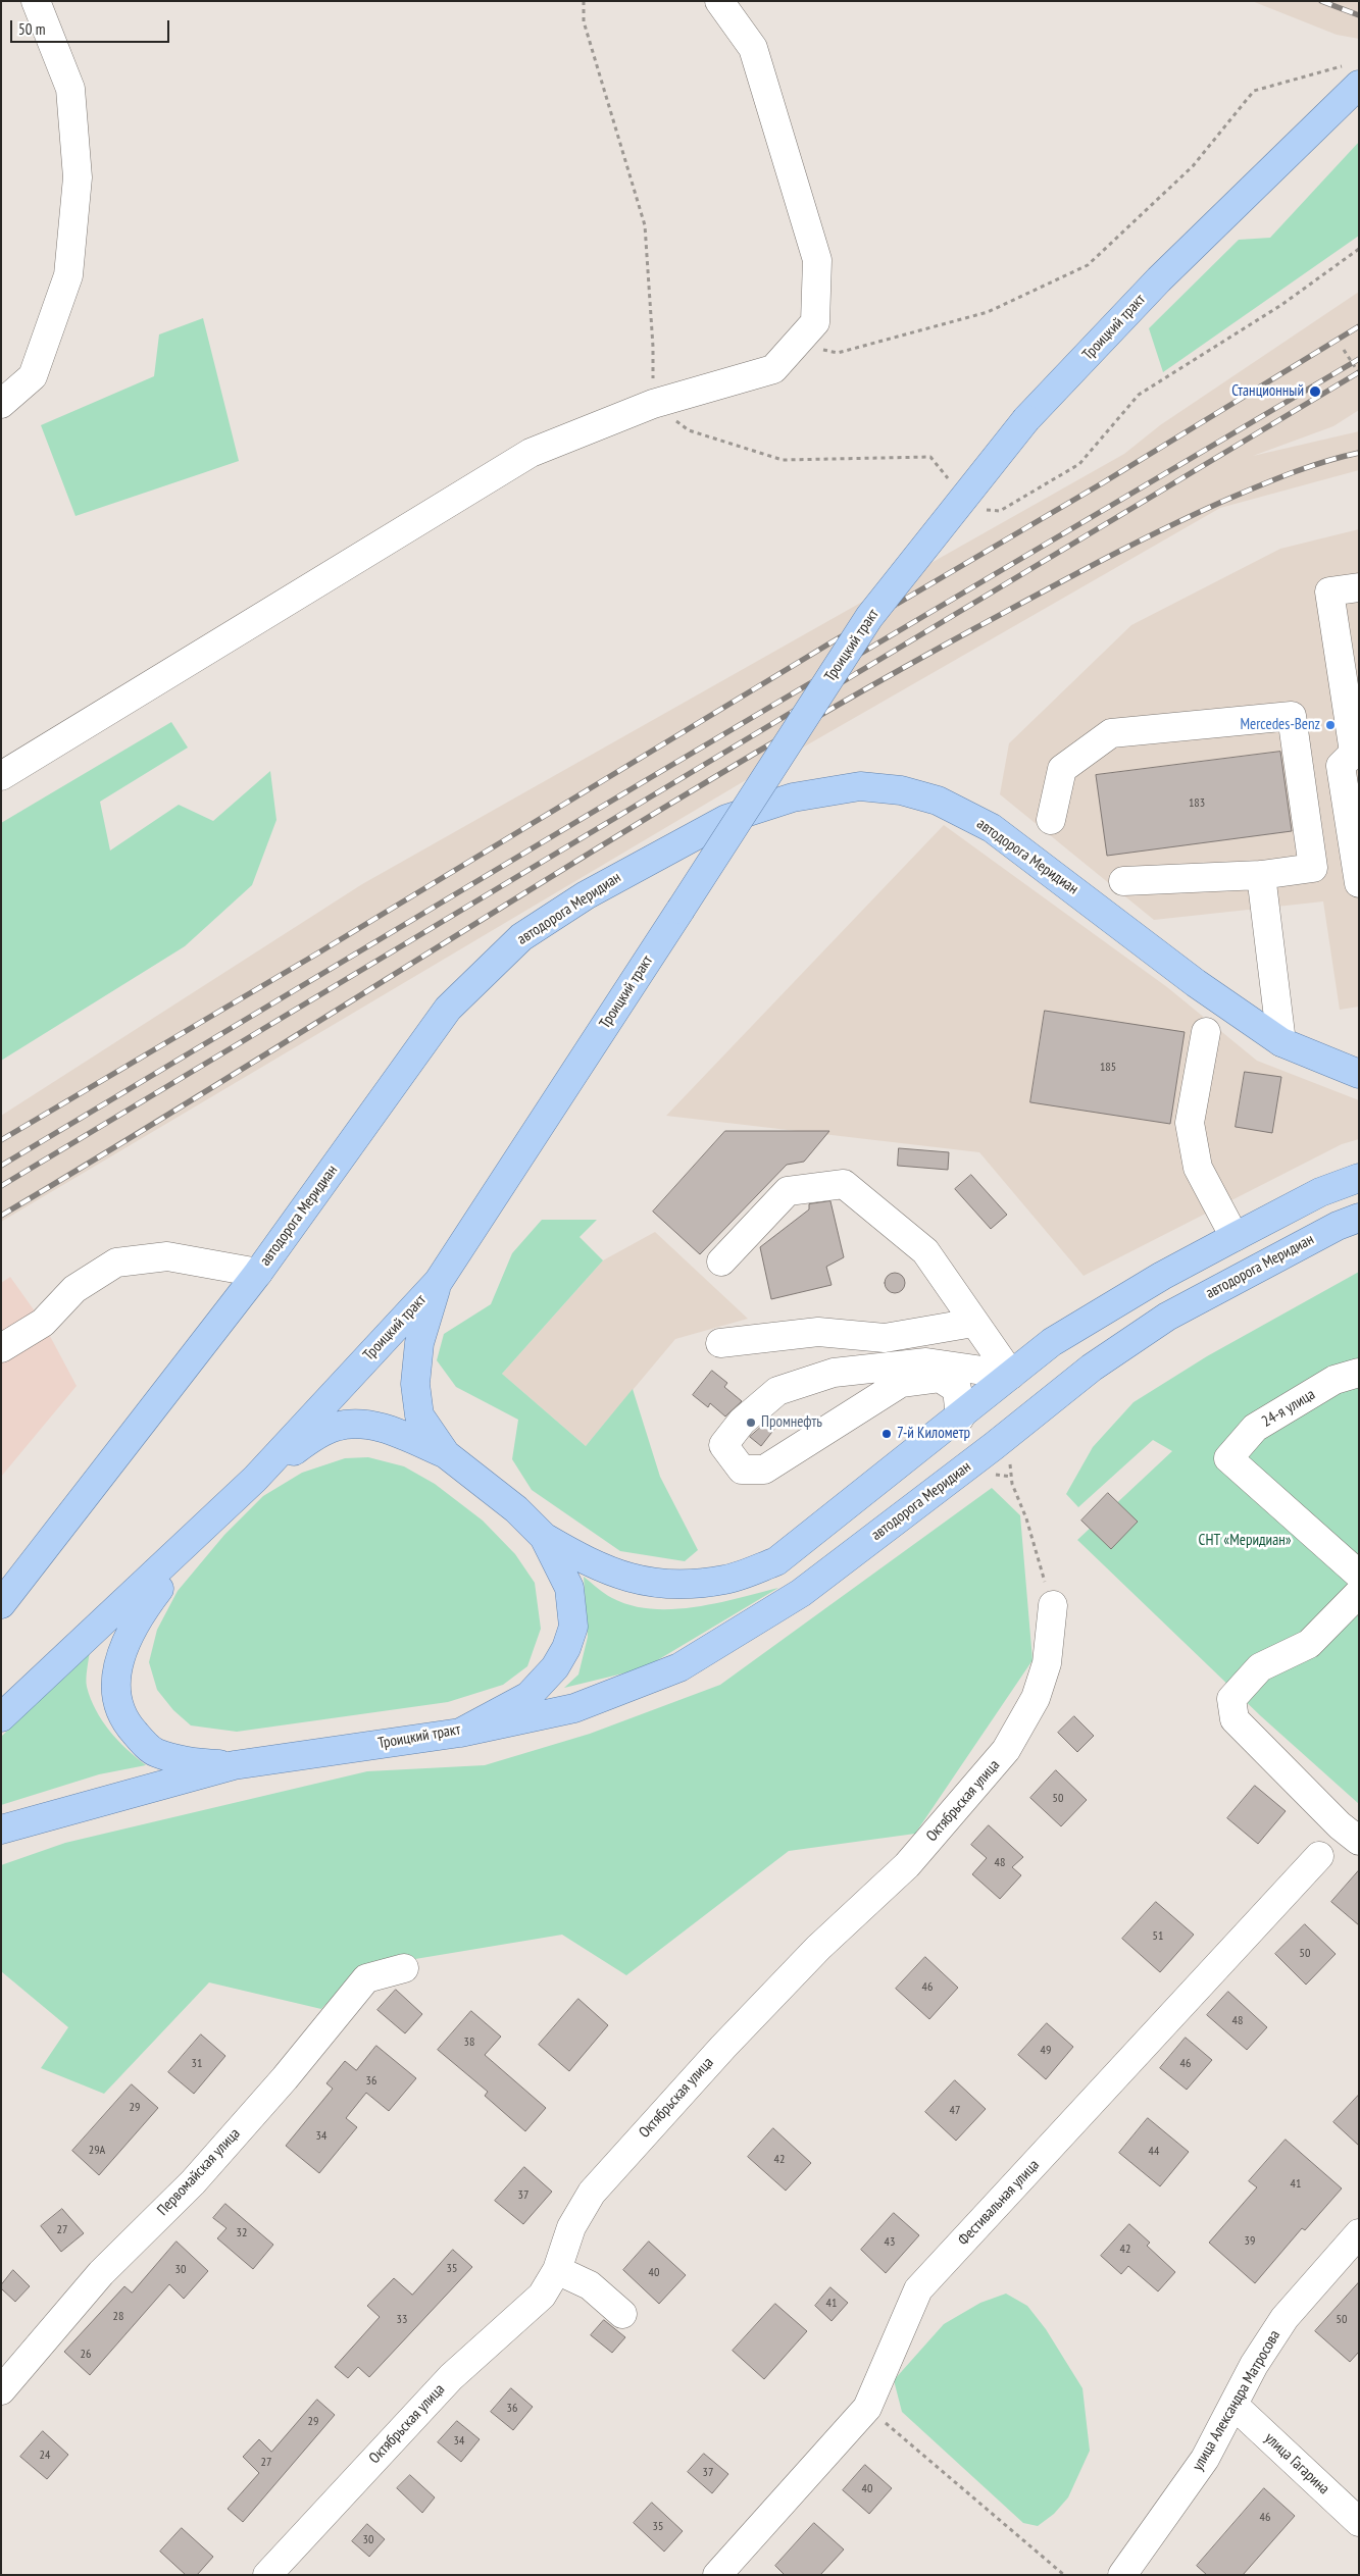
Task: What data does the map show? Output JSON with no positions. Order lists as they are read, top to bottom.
{
  "streets": {
    "main road": ["Троицкий тракт", "автодорога Меридиан"],
    "street": [
      "24-я улица",
      "Октябрьская улица",
      "Первомайская улица",
      "Фестивальная улица",
      "улица Александра Матросова",
      "улица Гагарина"
    ]
  },
  "crossings": [
    ["Троицкий тракт", "автодорога Меридиан"],
    ["улица Александра Матросова", "улица Гагарина"]
  ],
  "parks": ["СНТ «Меридиан»"],
  "places": [
    "Станционный",
    "Mercedes-Benz",
    "Промнефть",
    "7-й Километр"
  ],
  "house_numbers": [
    "183",
    "185",
    "50",
    "48",
    "51",
    "50",
    "46",
    "48",
    "38",
    "49",
    "31",
    "46",
    "36",
    "29",
    "47",
    "34",
    "29А",
    "44",
    "42",
    "41",
    "37",
    "27",
    "32",
    "39",
    "43",
    "42",
    "35",
    "30",
    "40",
    "41",
    "28",
    "33",
    "50",
    "26",
    "36",
    "29",
    "34",
    "24",
    "27",
    "37",
    "40",
    "46",
    "35",
    "30"
  ],
  "scale_bar": "50 m"
}
